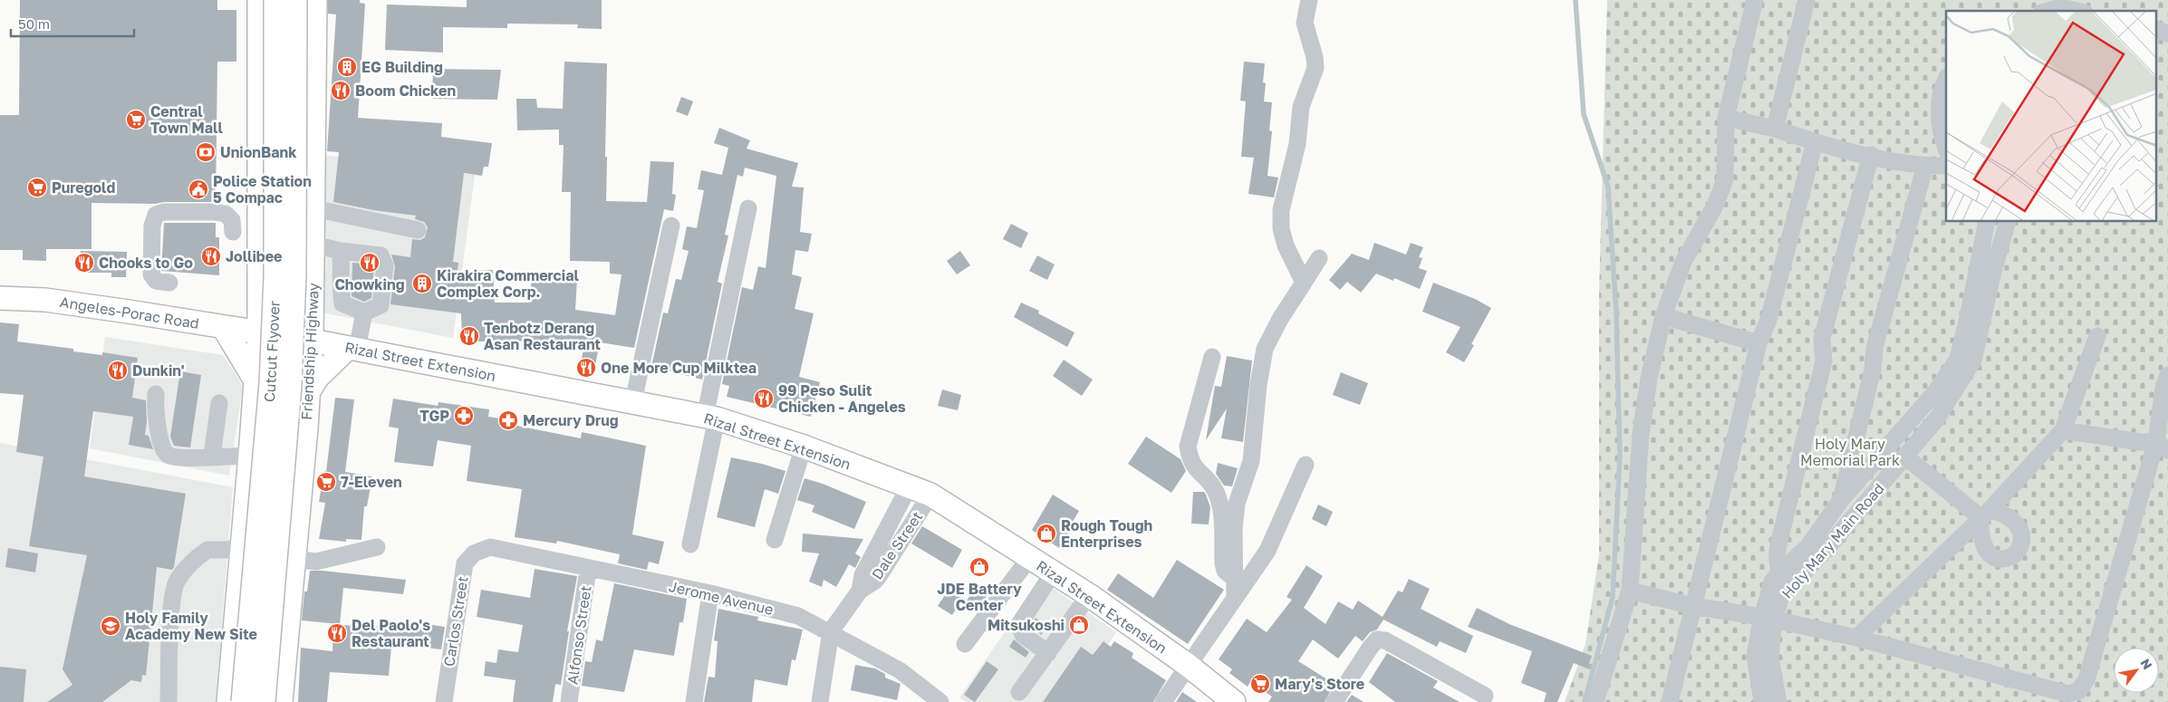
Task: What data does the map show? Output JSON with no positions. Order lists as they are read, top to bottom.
{
  "streets": {
    "main road": [
      "Angeles-Porac Road",
      "Cutcut Flyover",
      "Friendship Highway",
      "Rizal Street Extension"
    ],
    "street": [
      "Holy Mary Main Road",
      "Dale Street",
      "Jerome Avenue",
      "Carlos Street",
      "Alfonso Street"
    ]
  },
  "crossings": [
    ["Angeles-Porac Road", "Rizal Street Extension"],
    ["Friendship Highway", "Rizal Street Extension"],
    ["Rizal Street Extension", "Dale Street"],
    ["Dale Street", "Jerome Avenue"],
    ["Jerome Avenue", "Carlos Street"],
    ["Jerome Avenue", "Alfonso Street"]
  ],
  "parks": ["Holy Mary Memorial Park"],
  "places": {
    "building": ["EG Building", "Kirakira Commercial Complex Corp."],
    "restaurant": [
      "Boom Chicken",
      "Jollibee",
      "Chooks to Go",
      "Chowking",
      "Tenbotz Derang Asan Restaurant",
      "One More Cup Milktea",
      "Dunkin'",
      "99 Peso Sulit Chicken - Angeles",
      "Del Paolo's Restaurant"
    ],
    "supermarket": [
      "Central Town Mall",
      "Puregold",
      "7-Eleven",
      "Mary's Store"
    ],
    "bank": ["UnionBank"],
    "public building": ["Police Station 5 Compac"],
    "pharmacy": ["TGP", "Mercury Drug"],
    "shop": ["Rough Tough Enterprises", "JDE Battery Center", "Mitsukoshi"],
    "school or university": ["Holy Family Academy New Site"]
  },
  "scale_bar": "50 m",
  "north": "top right"
}
